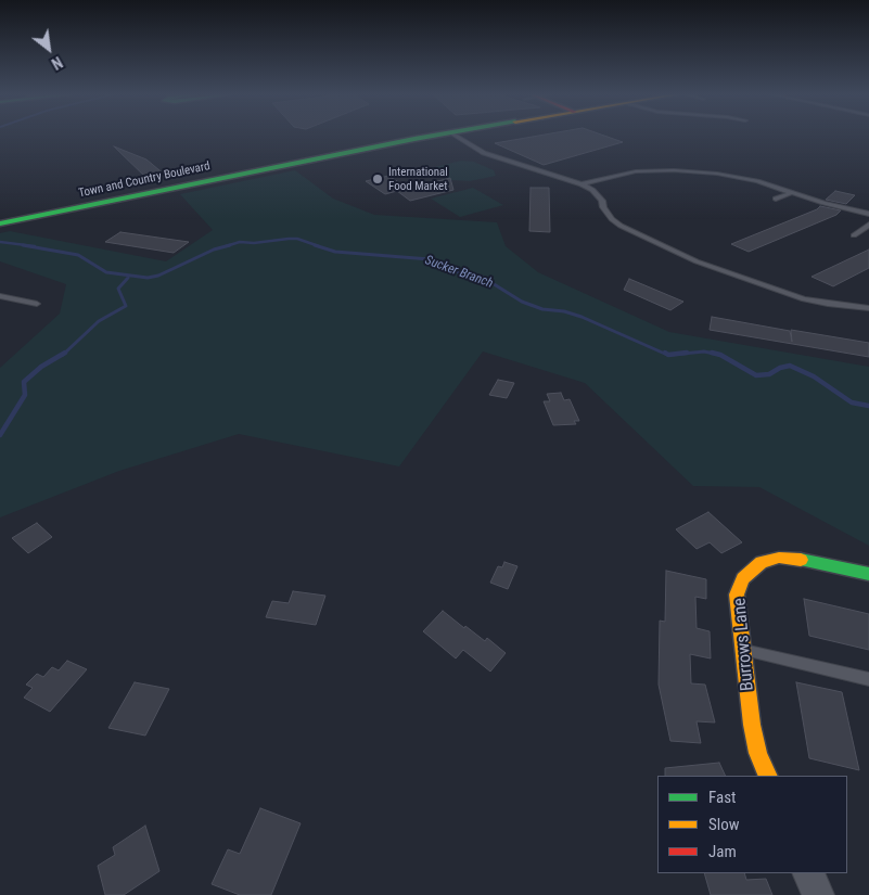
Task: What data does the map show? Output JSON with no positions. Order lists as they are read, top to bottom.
{
  "streets": {
    "street": ["Town and Country Boulevard", "Burrows Lane"]
  },
  "water": ["Sucker Branch"],
  "places": ["International Food Market"],
  "legend": ["Fast", "Slow", "Jam"],
  "north": "bottom right"
}
